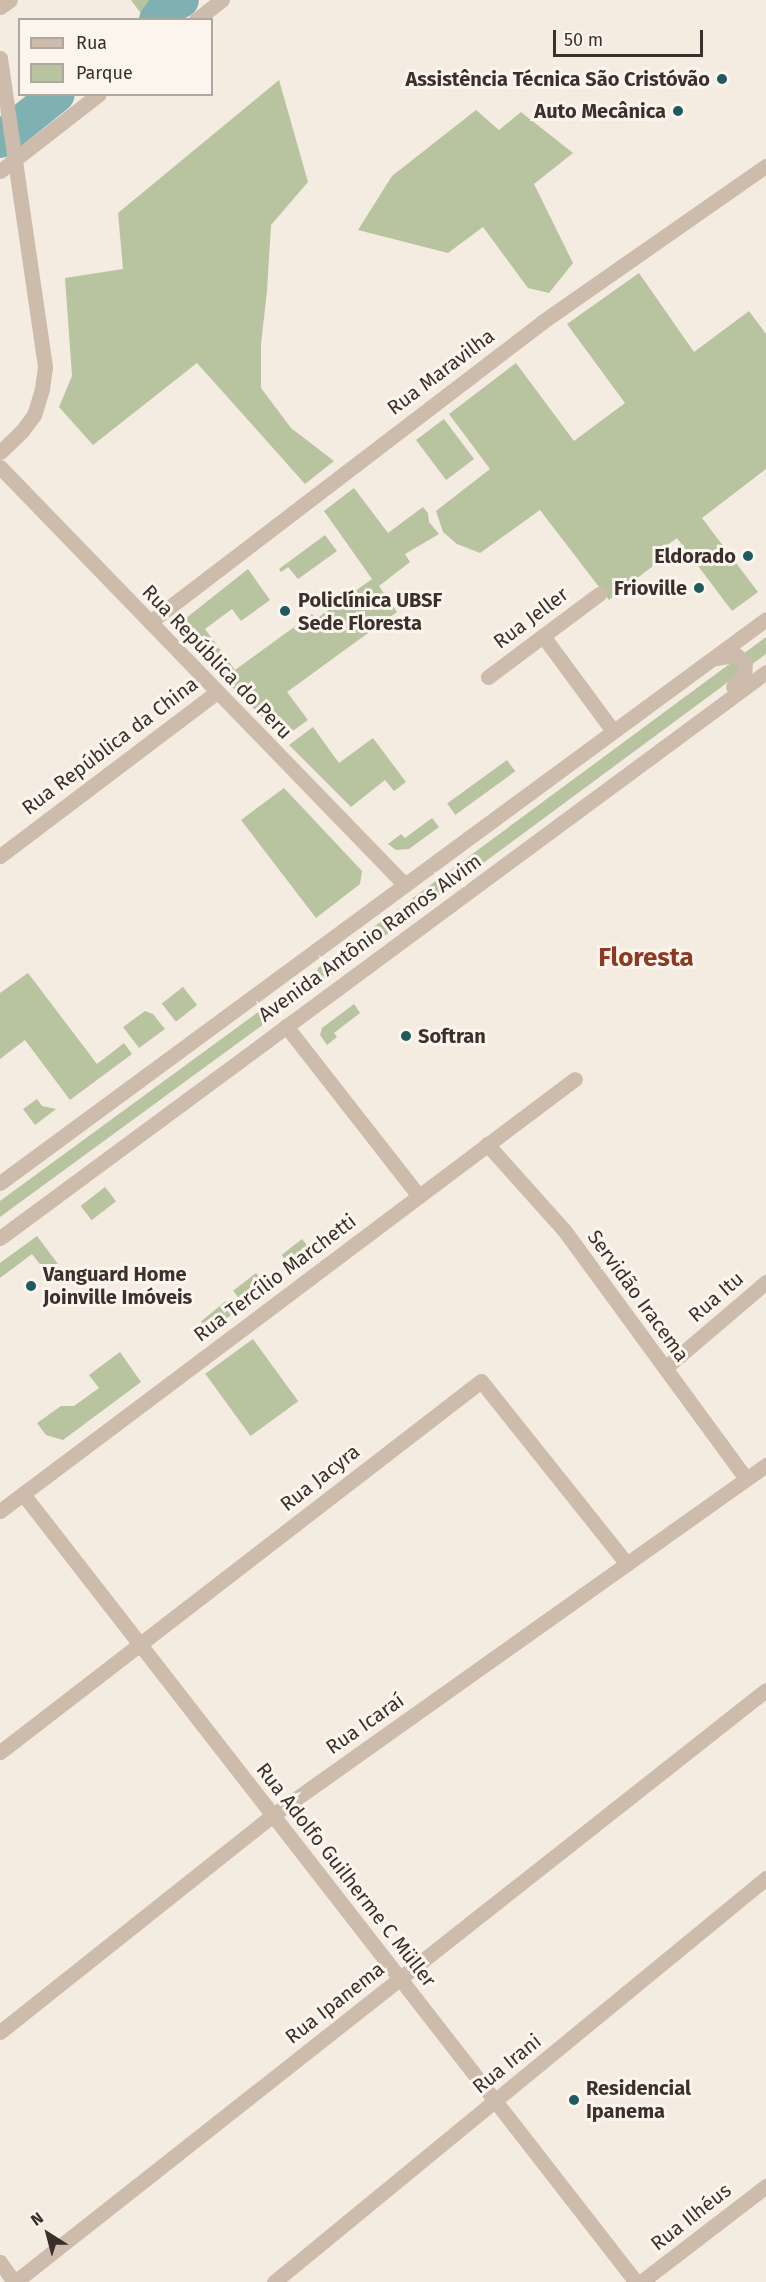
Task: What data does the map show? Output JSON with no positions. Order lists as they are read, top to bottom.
{
  "streets": {
    "street": [
      "Rua Maravilha",
      "Rua Jeller",
      "Rua República do Peru",
      "Rua República da China",
      "Avenida Antônio Ramos Alvim",
      "Rua Tercílio Marchetti",
      "Servidão Iracema",
      "Rua Itu",
      "Rua Jacyra",
      "Rua Icaraí",
      "Rua Adolfo Guilherme C Müller",
      "Rua Ipanema",
      "Rua Irani",
      "Rua Ilhéus"
    ]
  },
  "crossings": [
    ["Rua Maravilha", "Rua República do Peru"],
    ["Rua República do Peru", "Rua República da China"],
    ["Rua República do Peru", "Avenida Antônio Ramos Alvim"],
    ["Rua Tercílio Marchetti", "Servidão Iracema"],
    ["Rua Tercílio Marchetti", "Rua Adolfo Guilherme C Müller"],
    ["Servidão Iracema", "Rua Itu"],
    ["Servidão Iracema", "Rua Icaraí"],
    ["Rua Jacyra", "Rua Icaraí"],
    ["Rua Jacyra", "Rua Adolfo Guilherme C Müller"],
    ["Rua Icaraí", "Rua Adolfo Guilherme C Müller"],
    ["Rua Adolfo Guilherme C Müller", "Rua Ipanema"],
    ["Rua Adolfo Guilherme C Müller", "Rua Irani"],
    ["Rua Adolfo Guilherme C Müller", "Rua Ilhéus"]
  ],
  "districts": ["Floresta"],
  "places": [
    "Assistência Técnica São Cristóvão",
    "Auto Mecânica",
    "Eldorado",
    "Frioville",
    "Policlínica UBSF Sede Floresta",
    "Softran",
    "Vanguard Home Joinville Imóveis",
    "Residencial Ipanema"
  ],
  "legend": ["Rua", "Parque"],
  "scale_bar": "50 m",
  "north": "top left"
}
